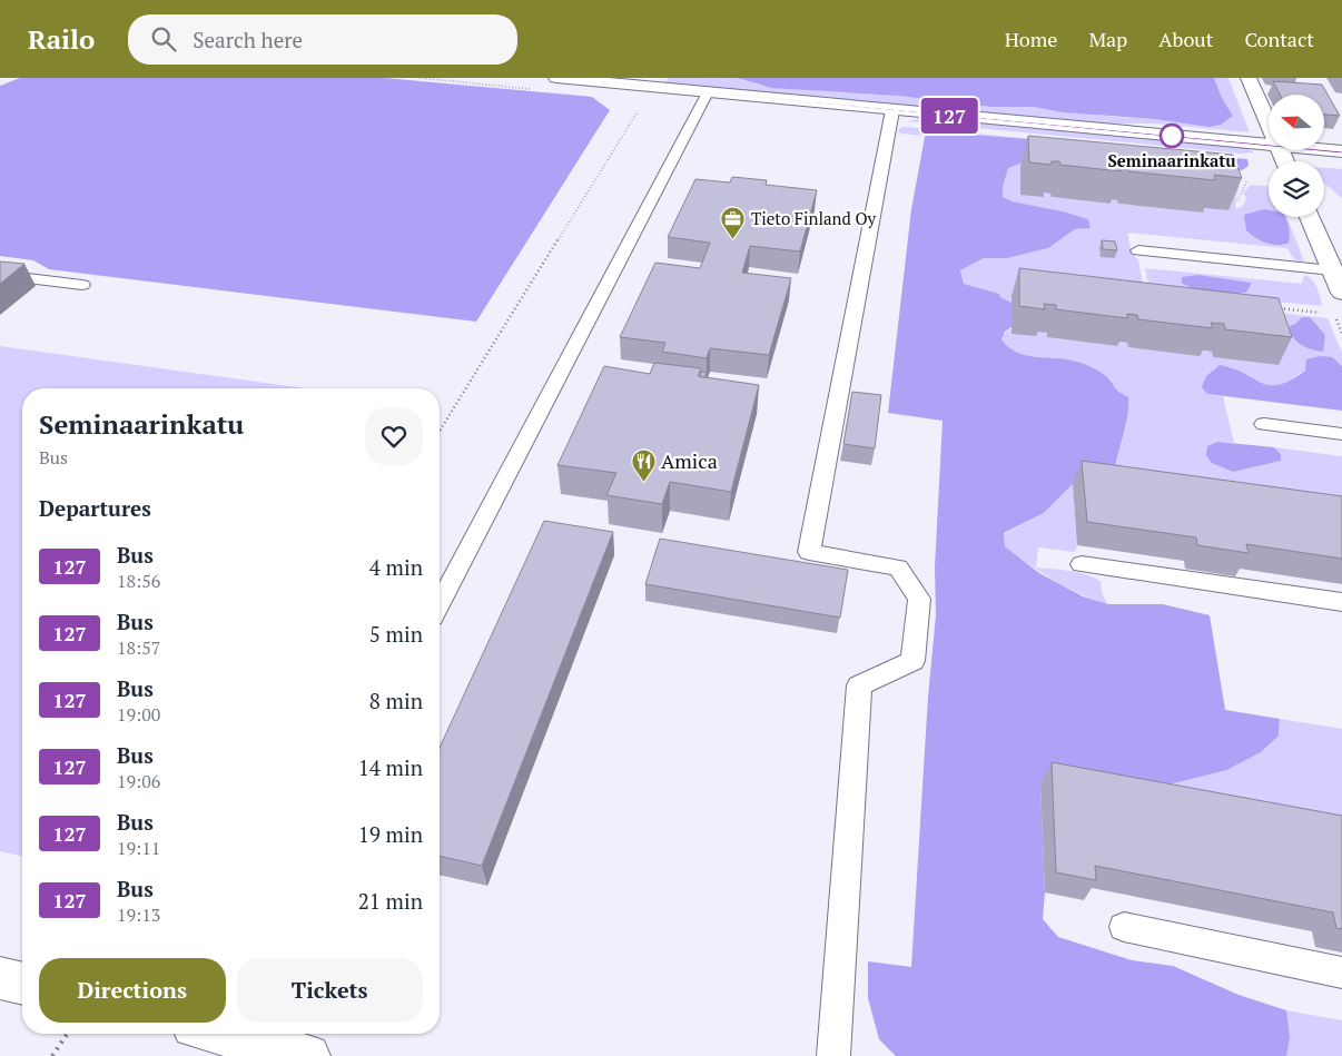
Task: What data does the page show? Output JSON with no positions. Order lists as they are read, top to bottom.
{
  "places": {
    "other": ["Seminaarinkatu"],
    "office": ["Tieto Finland Oy"],
    "restaurant": ["Amica"]
  },
  "lines": ["bus line 127"],
  "north": "left",
  "page": {
    "header": "Railo",
    "search": "Search here",
    "nav": [
      "Home",
      "Map",
      "About",
      "Contact"
    ],
    "on_map": "127",
    "heading": [
      ["Seminaarinkatu", "Bus"],
      "Departures"
    ],
    "list": [
      {
        "mark": "127",
        "name": "Bus",
        "note": "18:56",
        "value": "4 min"
      },
      {
        "mark": "127",
        "name": "Bus",
        "note": "18:57",
        "value": "5 min"
      },
      {
        "mark": "127",
        "name": "Bus",
        "note": "19:00",
        "value": "8 min"
      },
      {
        "mark": "127",
        "name": "Bus",
        "note": "19:06",
        "value": "14 min"
      },
      {
        "mark": "127",
        "name": "Bus",
        "note": "19:11",
        "value": "19 min"
      },
      {
        "mark": "127",
        "name": "Bus",
        "note": "19:13",
        "value": "21 min"
      }
    ],
    "buttons": ["Directions", "Tickets"]
  }
}
